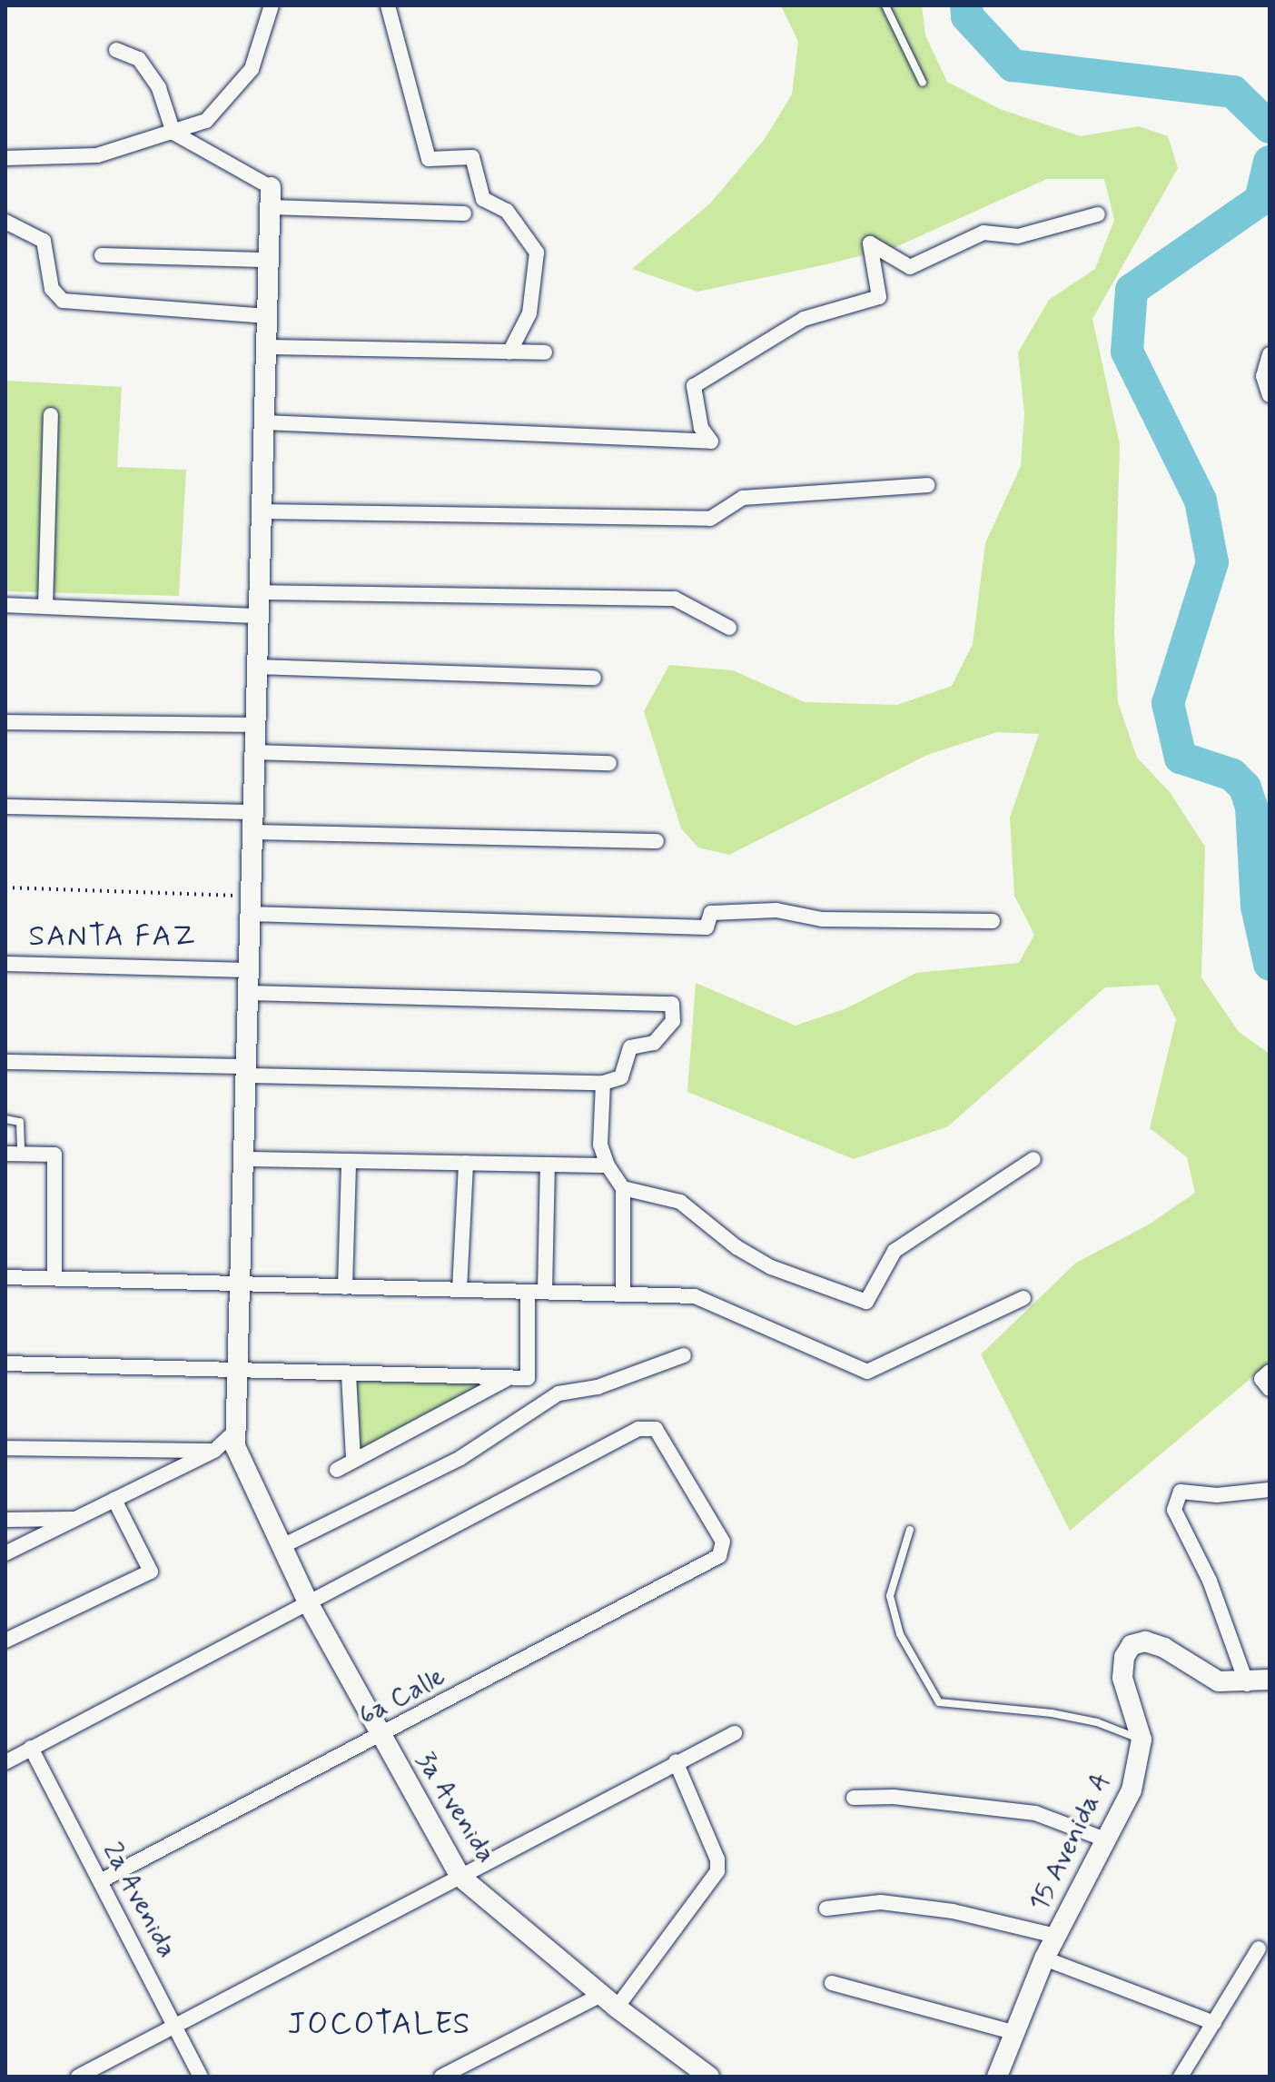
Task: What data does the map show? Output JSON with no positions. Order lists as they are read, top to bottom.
{
  "streets": {
    "street": [
      "6a Calle",
      "3a Avenida",
      "15 Avenida A",
      "2a Avenida"
    ]
  },
  "crossings": [
    ["6a Calle", "3a Avenida"],
    ["6a Calle", "2a Avenida"]
  ],
  "districts": ["SANTA FAZ", "JOCOTALES"]
}
